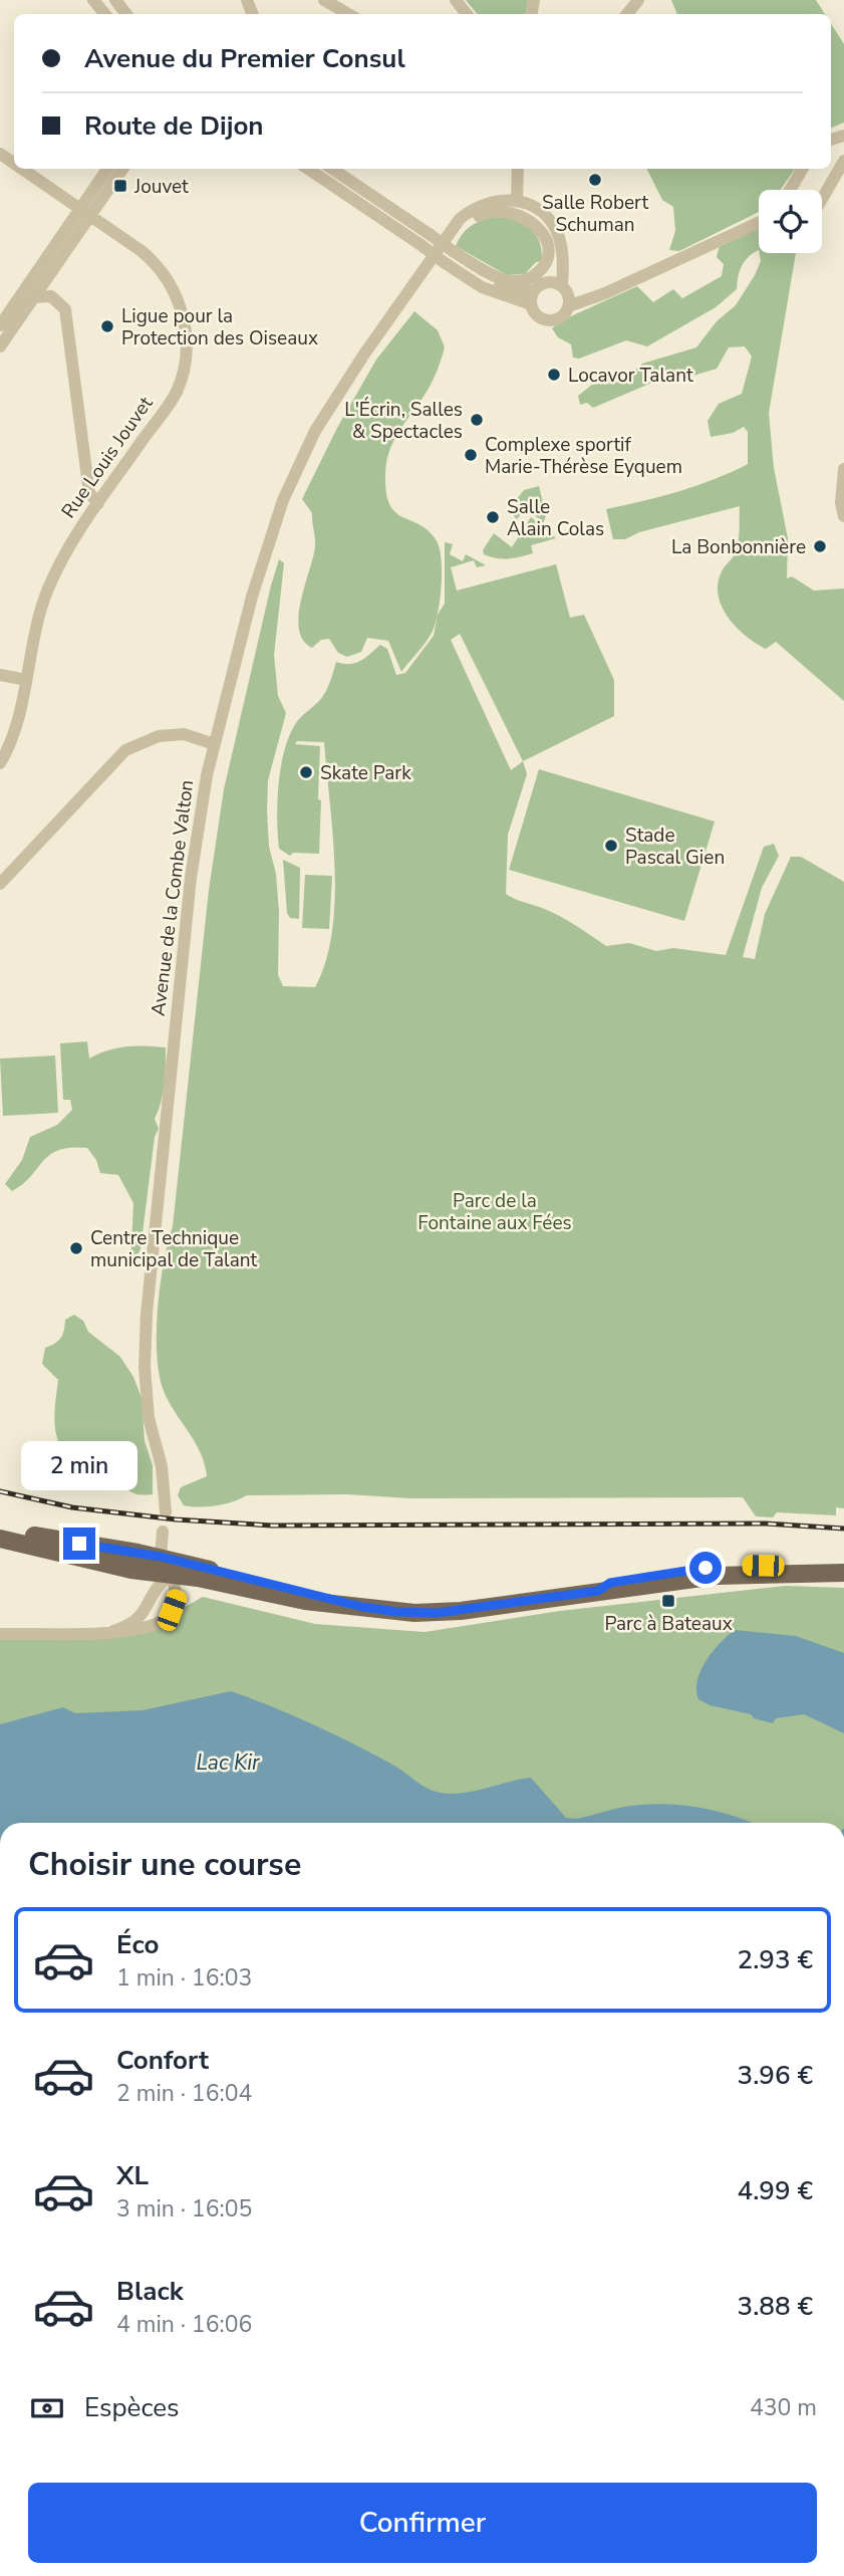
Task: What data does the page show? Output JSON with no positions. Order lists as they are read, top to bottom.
{
  "streets": {
    "street": ["Rue Louis Jouvet", "Avenue de la Combe Valton"]
  },
  "water": ["Lac Kir"],
  "parks": ["Parc de la Fontaine aux Fées"],
  "places": {
    "other": [
      "Salle Robert Schuman",
      "Ligue pour la Protection des Oiseaux",
      "Locavor Talant",
      "L'Écrin, Salles & Spectacles",
      "Complexe sportif Marie-Thérèse Eyquem",
      "Salle Alain Colas",
      "La Bonbonnière",
      "Skate Park",
      "Stade Pascal Gien",
      "Centre Technique municipal de Talant"
    ],
    "transit": ["Jouvet", "Parc à Bateaux"]
  },
  "page": {
    "banner": ["Avenue du Premier Consul", "Route de Dijon"],
    "bubble": "2 min",
    "heading": "Choisir une course",
    "list": [
      {
        "name": "Éco",
        "note": "1 min · 16:03",
        "value": "2.93 €"
      },
      {
        "name": "Confort",
        "note": "2 min · 16:04",
        "value": "3.96 €"
      },
      {
        "name": "XL",
        "note": "3 min · 16:05",
        "value": "4.99 €"
      },
      {
        "name": "Black",
        "note": "4 min · 16:06",
        "value": "3.88 €"
      }
    ],
    "pay": ["Espèces", "430 m"],
    "buttons": "Confirmer"
  }
}
